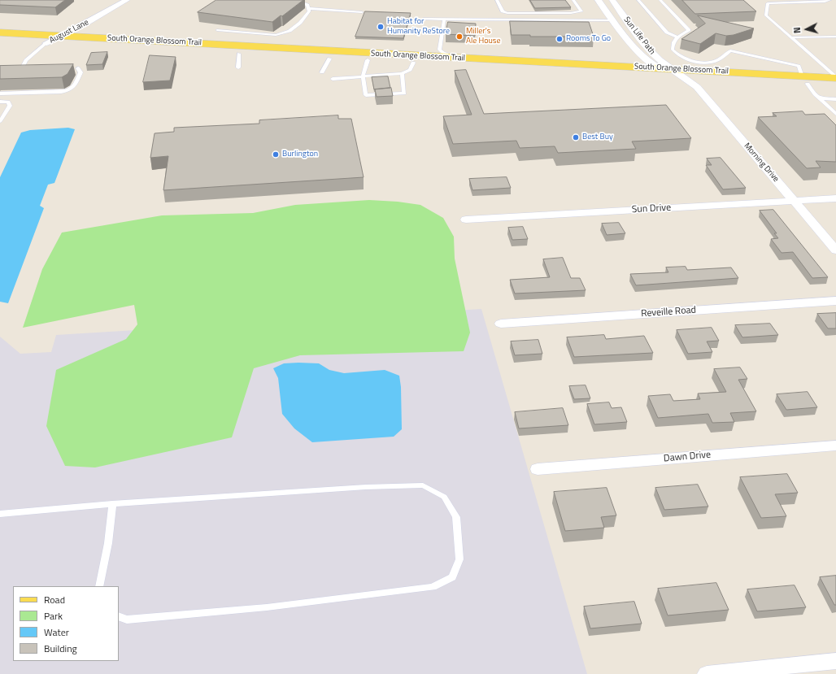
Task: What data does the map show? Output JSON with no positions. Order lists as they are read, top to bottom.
{
  "streets": {
    "main road": ["South Orange Blossom Trail"],
    "street": [
      "August Lane",
      "Sun Life Path",
      "Morning Drive",
      "Sun Drive",
      "Reveille Road",
      "Dawn Drive"
    ]
  },
  "crossings": [
    ["August Lane", "South Orange Blossom Trail"],
    ["Sun Life Path", "South Orange Blossom Trail"],
    ["Sun Life Path", "Morning Drive"],
    ["South Orange Blossom Trail", "Morning Drive"],
    ["Morning Drive", "Sun Drive"]
  ],
  "places": [
    "Habitat for Humanity ReStore",
    "Miller's Ale House",
    "Rooms To Go",
    "Best Buy",
    "Burlington"
  ],
  "legend": [
    "Road",
    "Park",
    "Water",
    "Building"
  ],
  "north": "left"
}
